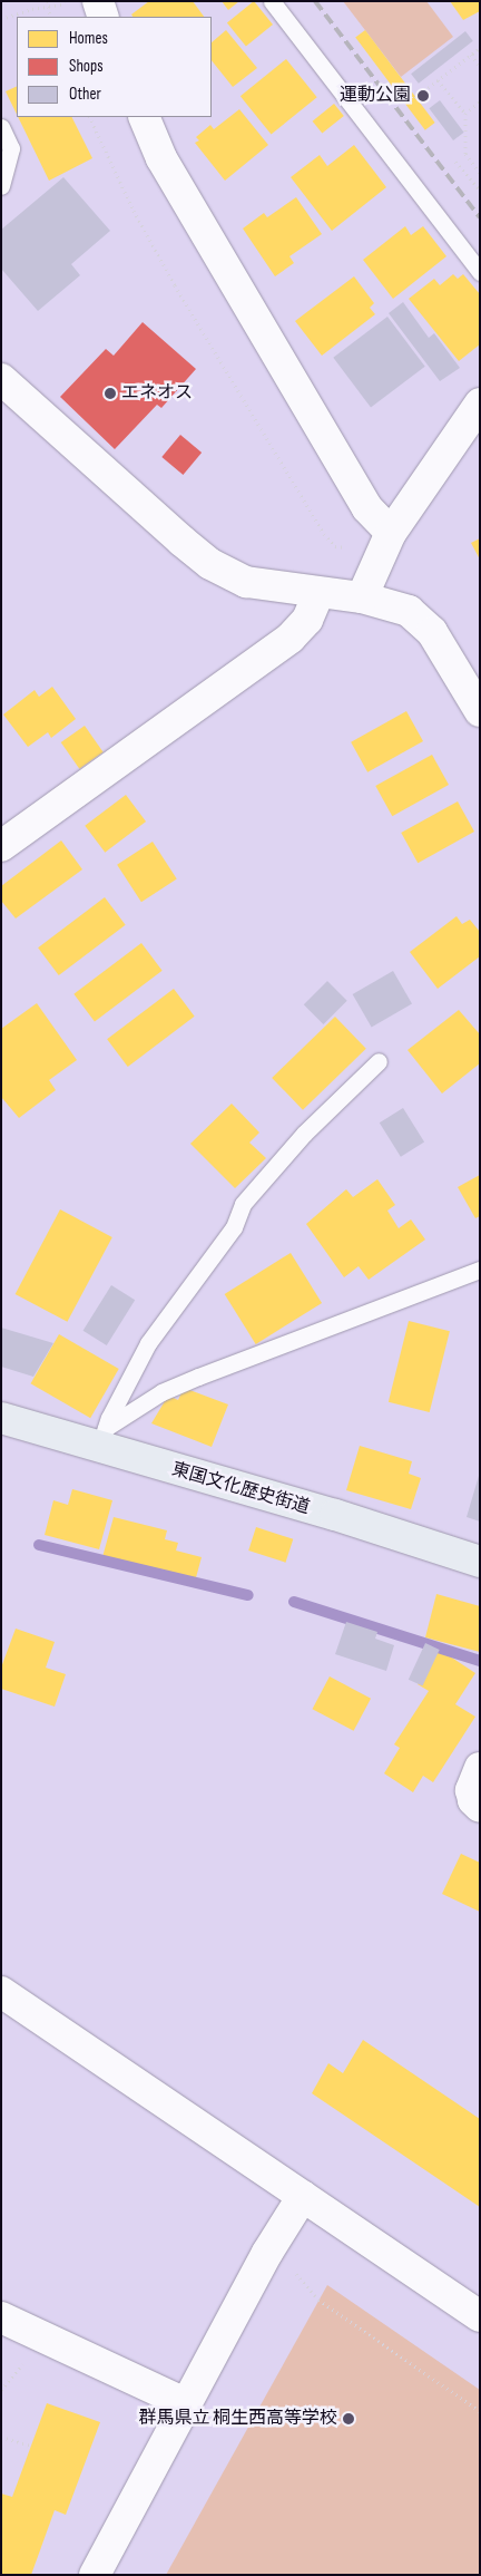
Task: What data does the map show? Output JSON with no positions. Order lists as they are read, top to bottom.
{
  "streets": {
    "highway": ["東国文化歴史街道"]
  },
  "places": ["運動公園", "エネオス", "群馬県立 桐生西高等学校"],
  "legend": ["Homes", "Shops", "Other"]
}
